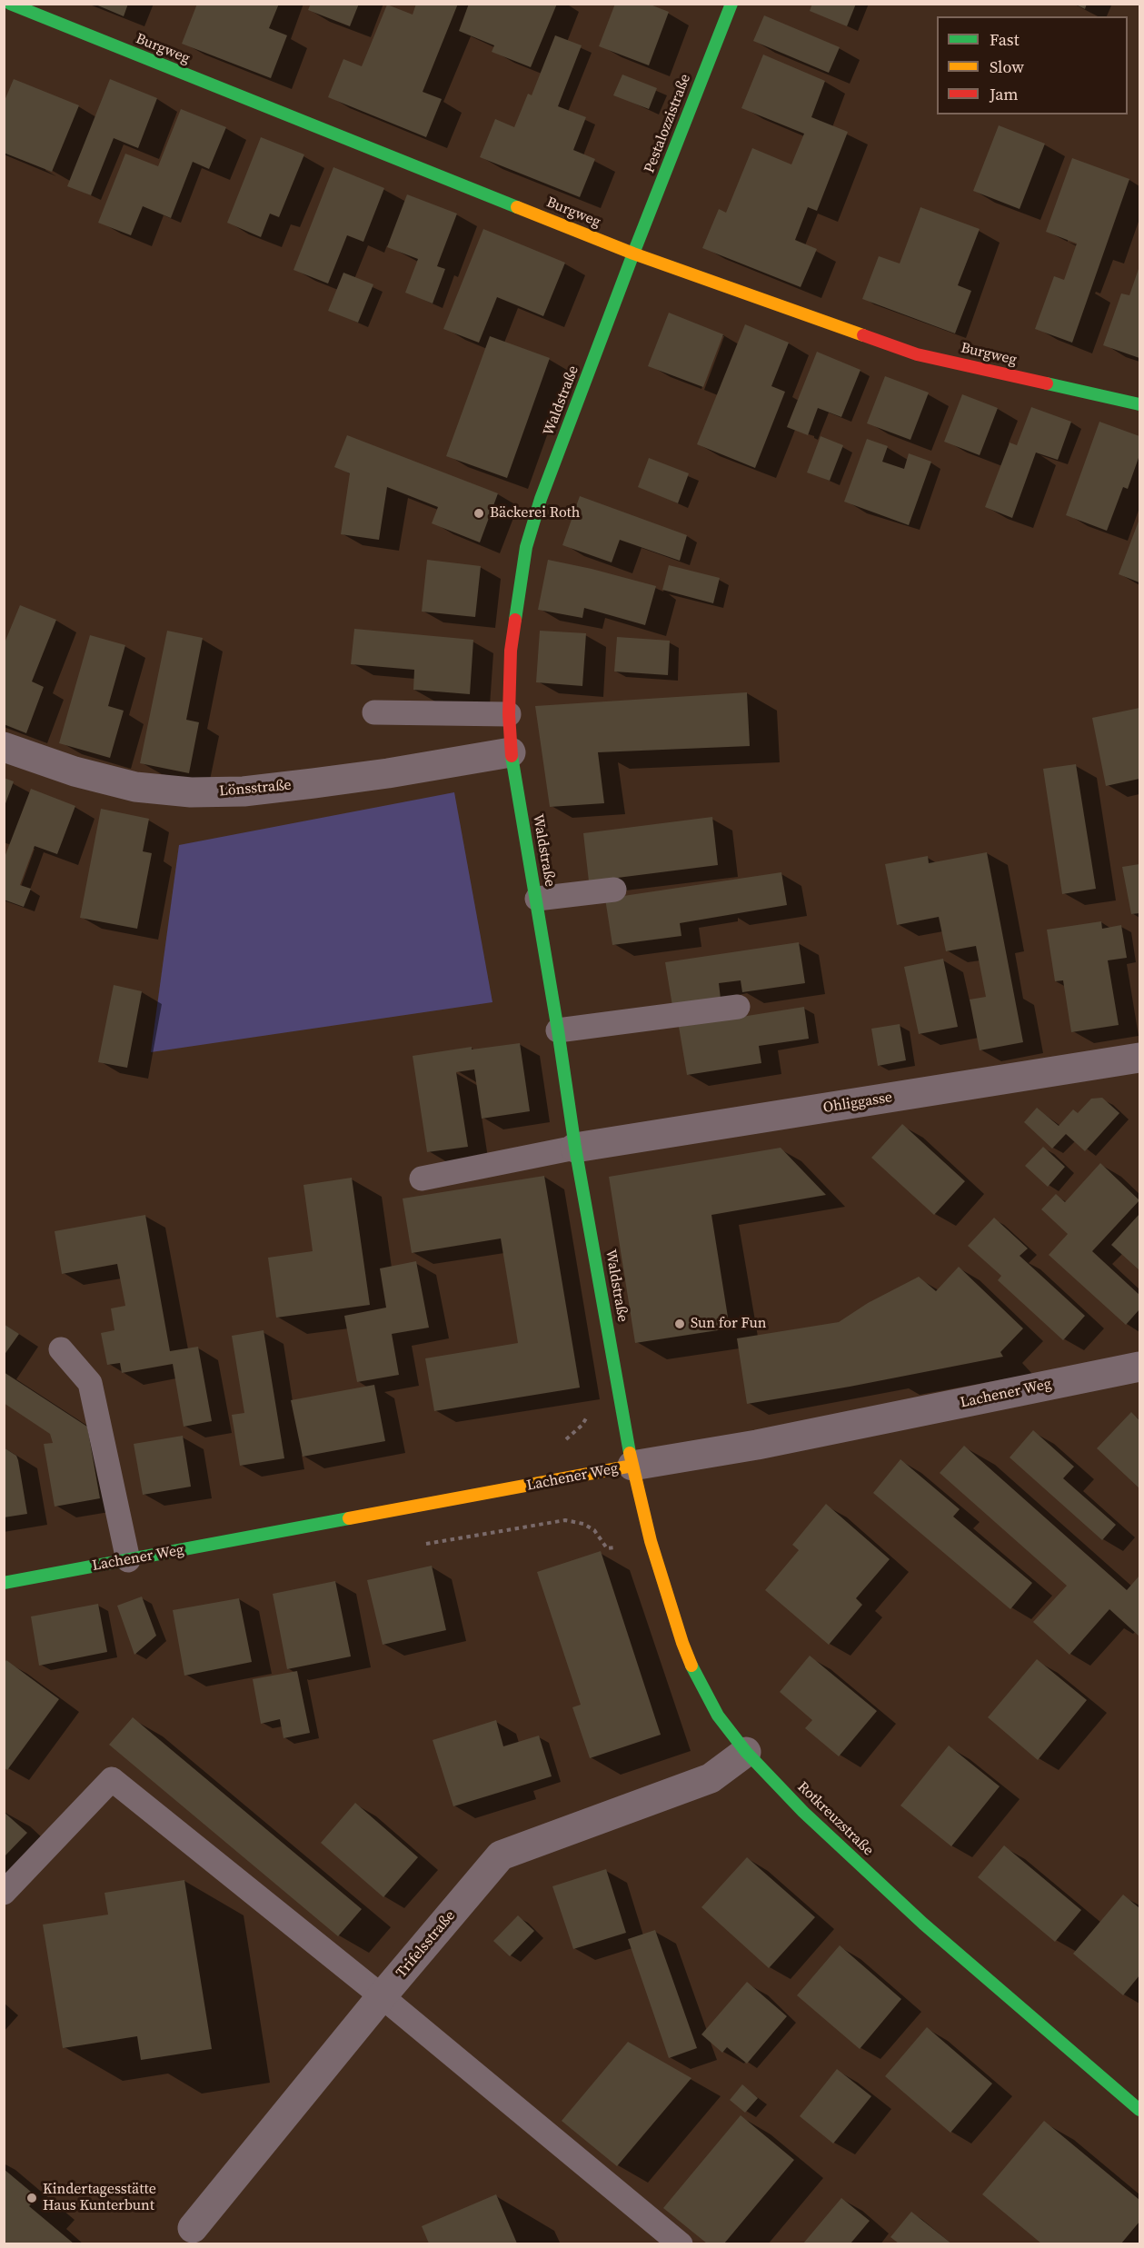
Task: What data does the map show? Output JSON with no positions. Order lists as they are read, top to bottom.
{
  "streets": {
    "main road": [
      "Burgweg",
      "Pestalozzistraße",
      "Waldstraße",
      "Lachener Weg",
      "Rotkreuzstraße"
    ],
    "street": ["Lönsstraße", "Ohliggasse", "Trifelsstraße"]
  },
  "crossings": [
    ["Burgweg", "Pestalozzistraße"],
    ["Burgweg", "Waldstraße"],
    ["Pestalozzistraße", "Waldstraße"],
    ["Waldstraße", "Lönsstraße"],
    ["Waldstraße", "Ohliggasse"],
    ["Waldstraße", "Lachener Weg"],
    ["Waldstraße", "Rotkreuzstraße"],
    ["Lachener Weg", "Rotkreuzstraße"],
    ["Rotkreuzstraße", "Trifelsstraße"]
  ],
  "places": ["Bäckerei Roth", "Sun for Fun", "Kindertagesstätte Haus Kunterbunt"],
  "legend": ["Fast", "Slow", "Jam"]
}
